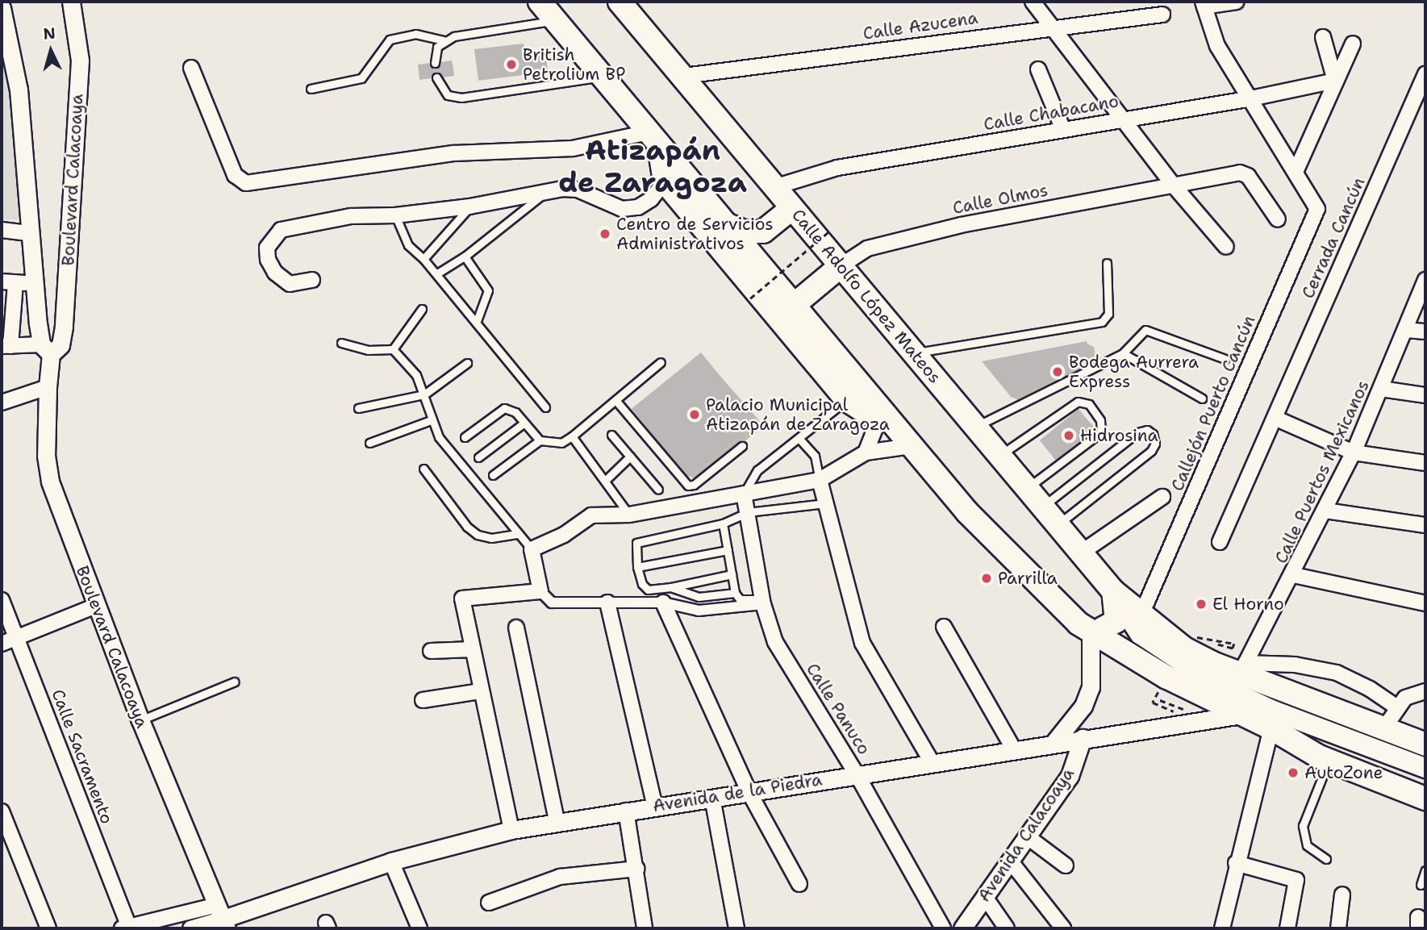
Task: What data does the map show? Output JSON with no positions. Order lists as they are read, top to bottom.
{
  "streets": {
    "main road": ["Calle Adolfo López Mateos"],
    "street": [
      "Calle Azucena",
      "Calle Chabacano",
      "Boulevard Calacoaya",
      "Calle Olmos",
      "Cerrada Cancún",
      "Callejón Puerto Cancún",
      "Calle Puertos Mexicanos",
      "Calle Panuco",
      "Calle Sacramento",
      "Avenida de la Piedra",
      "Avenida Calacoaya"
    ]
  },
  "crossings": [
    ["Calle Azucena", "Calle Adolfo López Mateos"],
    ["Calle Chabacano", "Calle Adolfo López Mateos"],
    ["Boulevard Calacoaya", "Avenida de la Piedra"],
    ["Calle Olmos", "Calle Adolfo López Mateos"],
    ["Calle Adolfo López Mateos", "Callejón Puerto Cancún"],
    ["Calle Adolfo López Mateos", "Calle Puertos Mexicanos"],
    ["Calle Panuco", "Avenida de la Piedra"],
    ["Avenida de la Piedra", "Avenida Calacoaya"]
  ],
  "districts": ["Atizapán de Zaragoza"],
  "places": [
    "British Petrolium BP",
    "Centro de Servicios Administrativos",
    "Bodega Aurrera Express",
    "Palacio Municipal Atizapán de Zaragoza",
    "Hidrosina",
    "Parrilla",
    "El Horno",
    "AutoZone"
  ],
  "north": "top"
}
